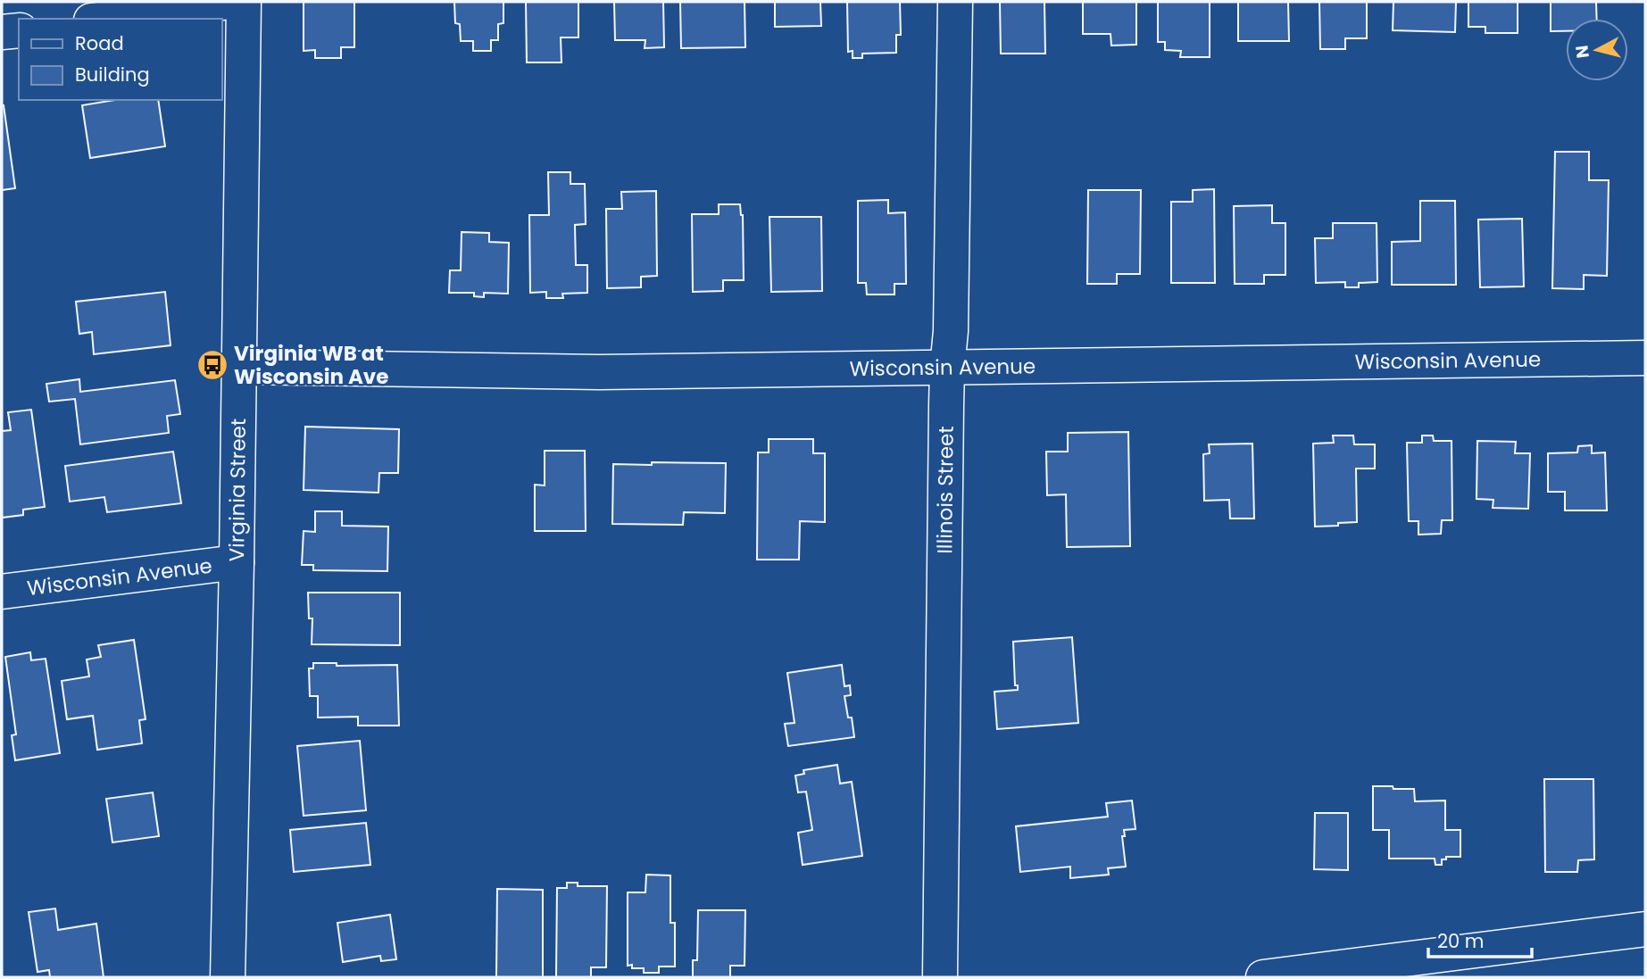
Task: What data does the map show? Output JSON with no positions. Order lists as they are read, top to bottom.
{
  "streets": {
    "street": ["Wisconsin Avenue", "Illinois Street", "Virginia Street"]
  },
  "crossings": [
    ["Wisconsin Avenue", "Illinois Street"],
    ["Wisconsin Avenue", "Virginia Street"]
  ],
  "places": {
    "bus stop": ["Virginia WB at Wisconsin Ave"]
  },
  "legend": ["Road", "Building"],
  "scale_bar": "20 m",
  "north": "left"
}
